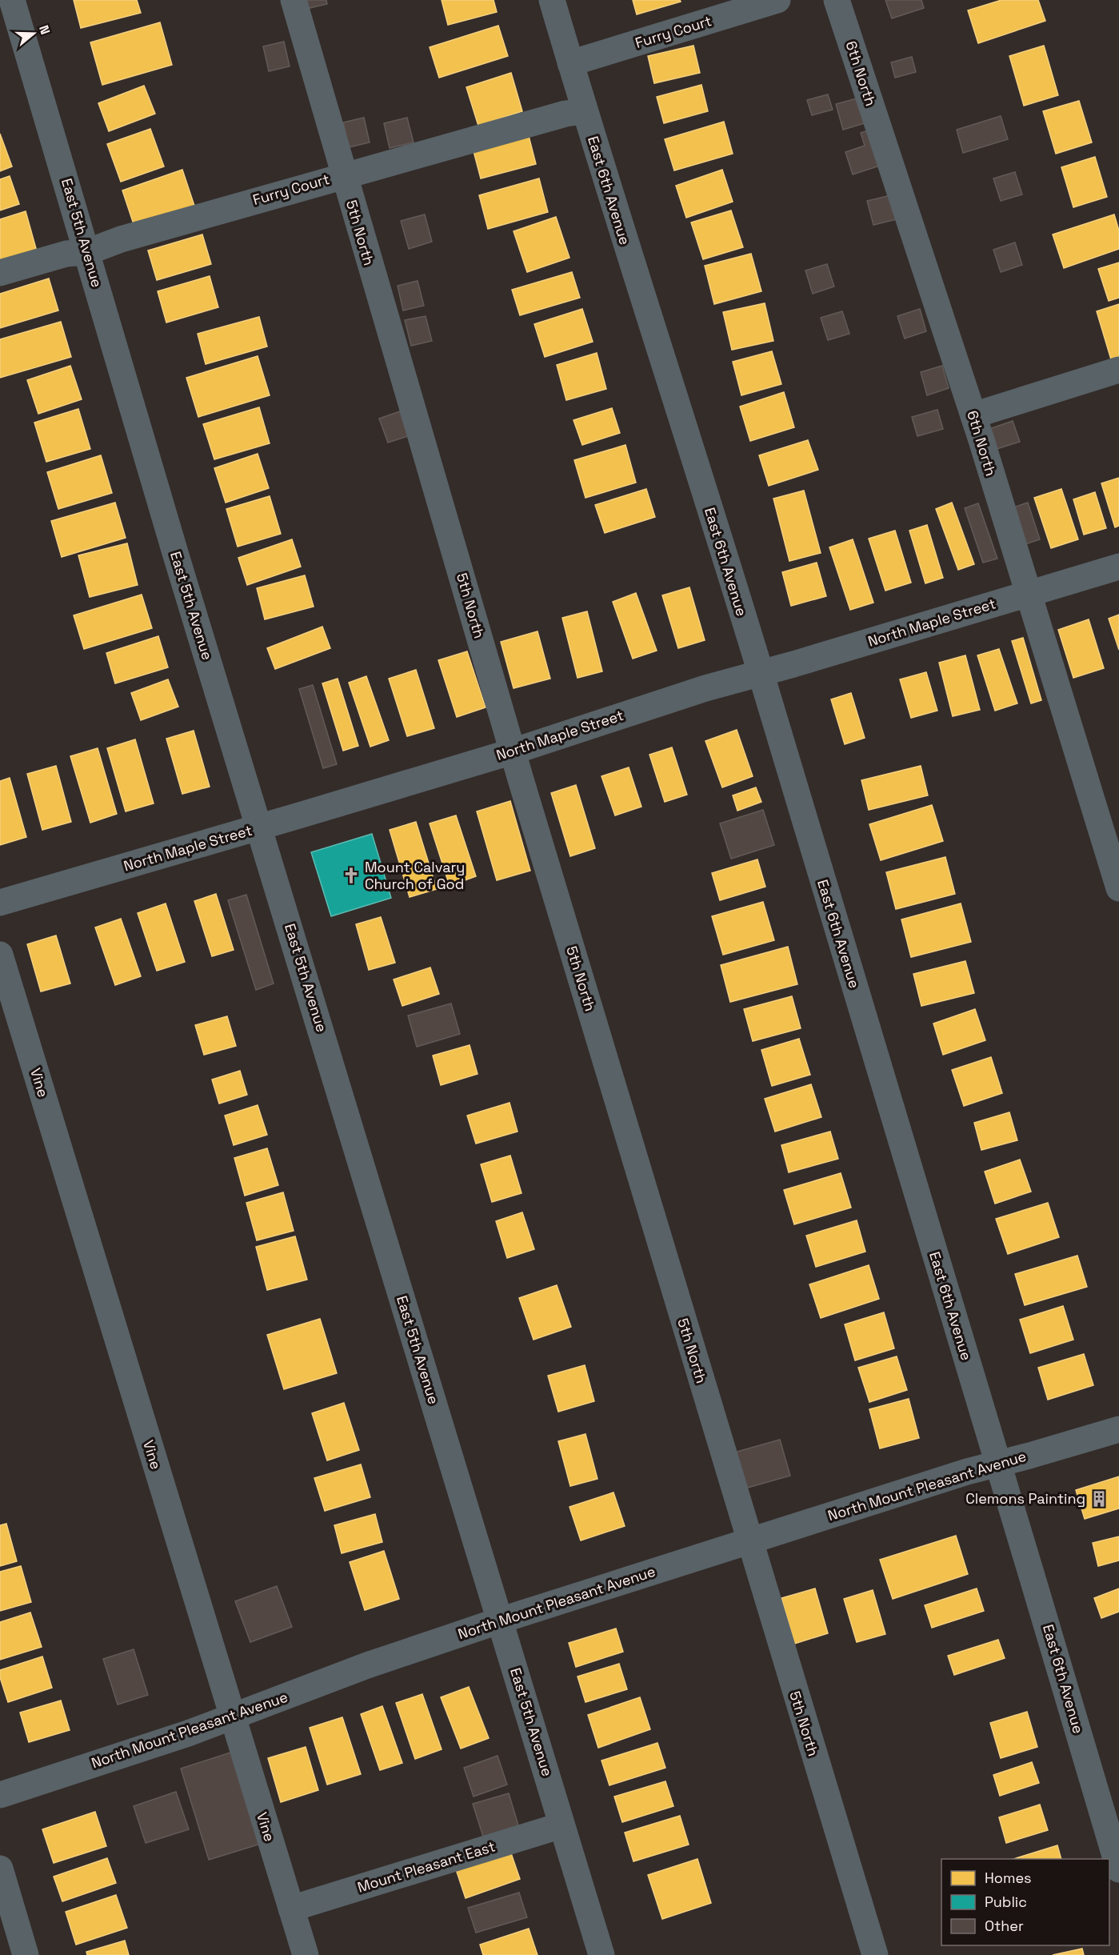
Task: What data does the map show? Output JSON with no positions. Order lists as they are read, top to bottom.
{
  "streets": {
    "street": [
      "Furry Court",
      "6th North",
      "East 6th Avenue",
      "East 5th Avenue",
      "5th North",
      "North Maple Street",
      "Vine",
      "North Mount Pleasant Avenue",
      "Mount Pleasant East"
    ]
  },
  "crossings": [
    ["Furry Court", "East 6th Avenue"],
    ["Furry Court", "East 5th Avenue"],
    ["Furry Court", "5th North"],
    ["6th North", "North Maple Street"],
    ["East 6th Avenue", "North Maple Street"],
    ["East 6th Avenue", "North Mount Pleasant Avenue"],
    ["East 5th Avenue", "North Maple Street"],
    ["East 5th Avenue", "North Mount Pleasant Avenue"],
    ["East 5th Avenue", "Mount Pleasant East"],
    ["5th North", "North Maple Street"],
    ["5th North", "North Mount Pleasant Avenue"],
    ["Vine", "North Mount Pleasant Avenue"],
    ["Vine", "Mount Pleasant East"]
  ],
  "places": {
    "church": ["Mount Calvary Church of God"],
    "building": ["Clemons Painting"]
  },
  "legend": ["Homes", "Public", "Other"],
  "north": "right"
}
